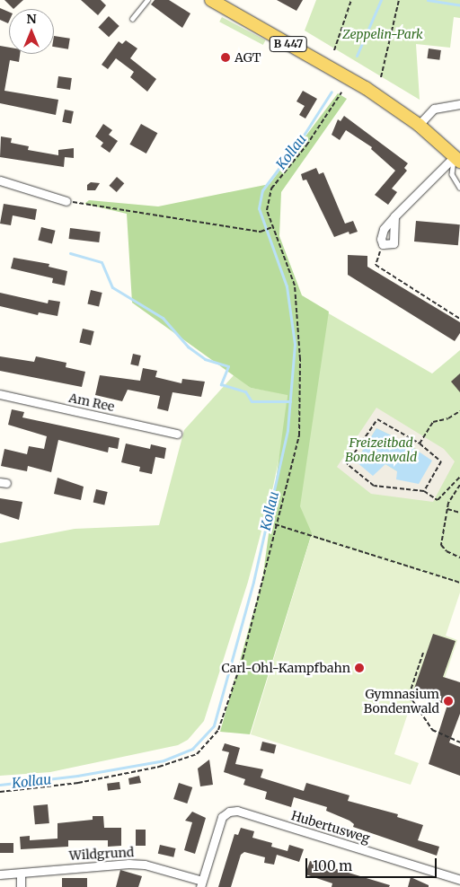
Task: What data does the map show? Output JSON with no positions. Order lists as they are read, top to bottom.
{
  "streets": {
    "main road": ["B 447"],
    "street": ["Am Ree", "Hubertusweg", "Wildgrund"]
  },
  "crossings": [
    ["Hubertusweg", "Wildgrund"]
  ],
  "water": ["Kollau"],
  "parks": ["Zeppelin-Park", "Freizeitbad Bondenwald"],
  "places": ["AGT", "Carl-Ohl-Kampfbahn", "Gymnasium Bondenwald"],
  "scale_bar": "100 m",
  "north": "top"
}
